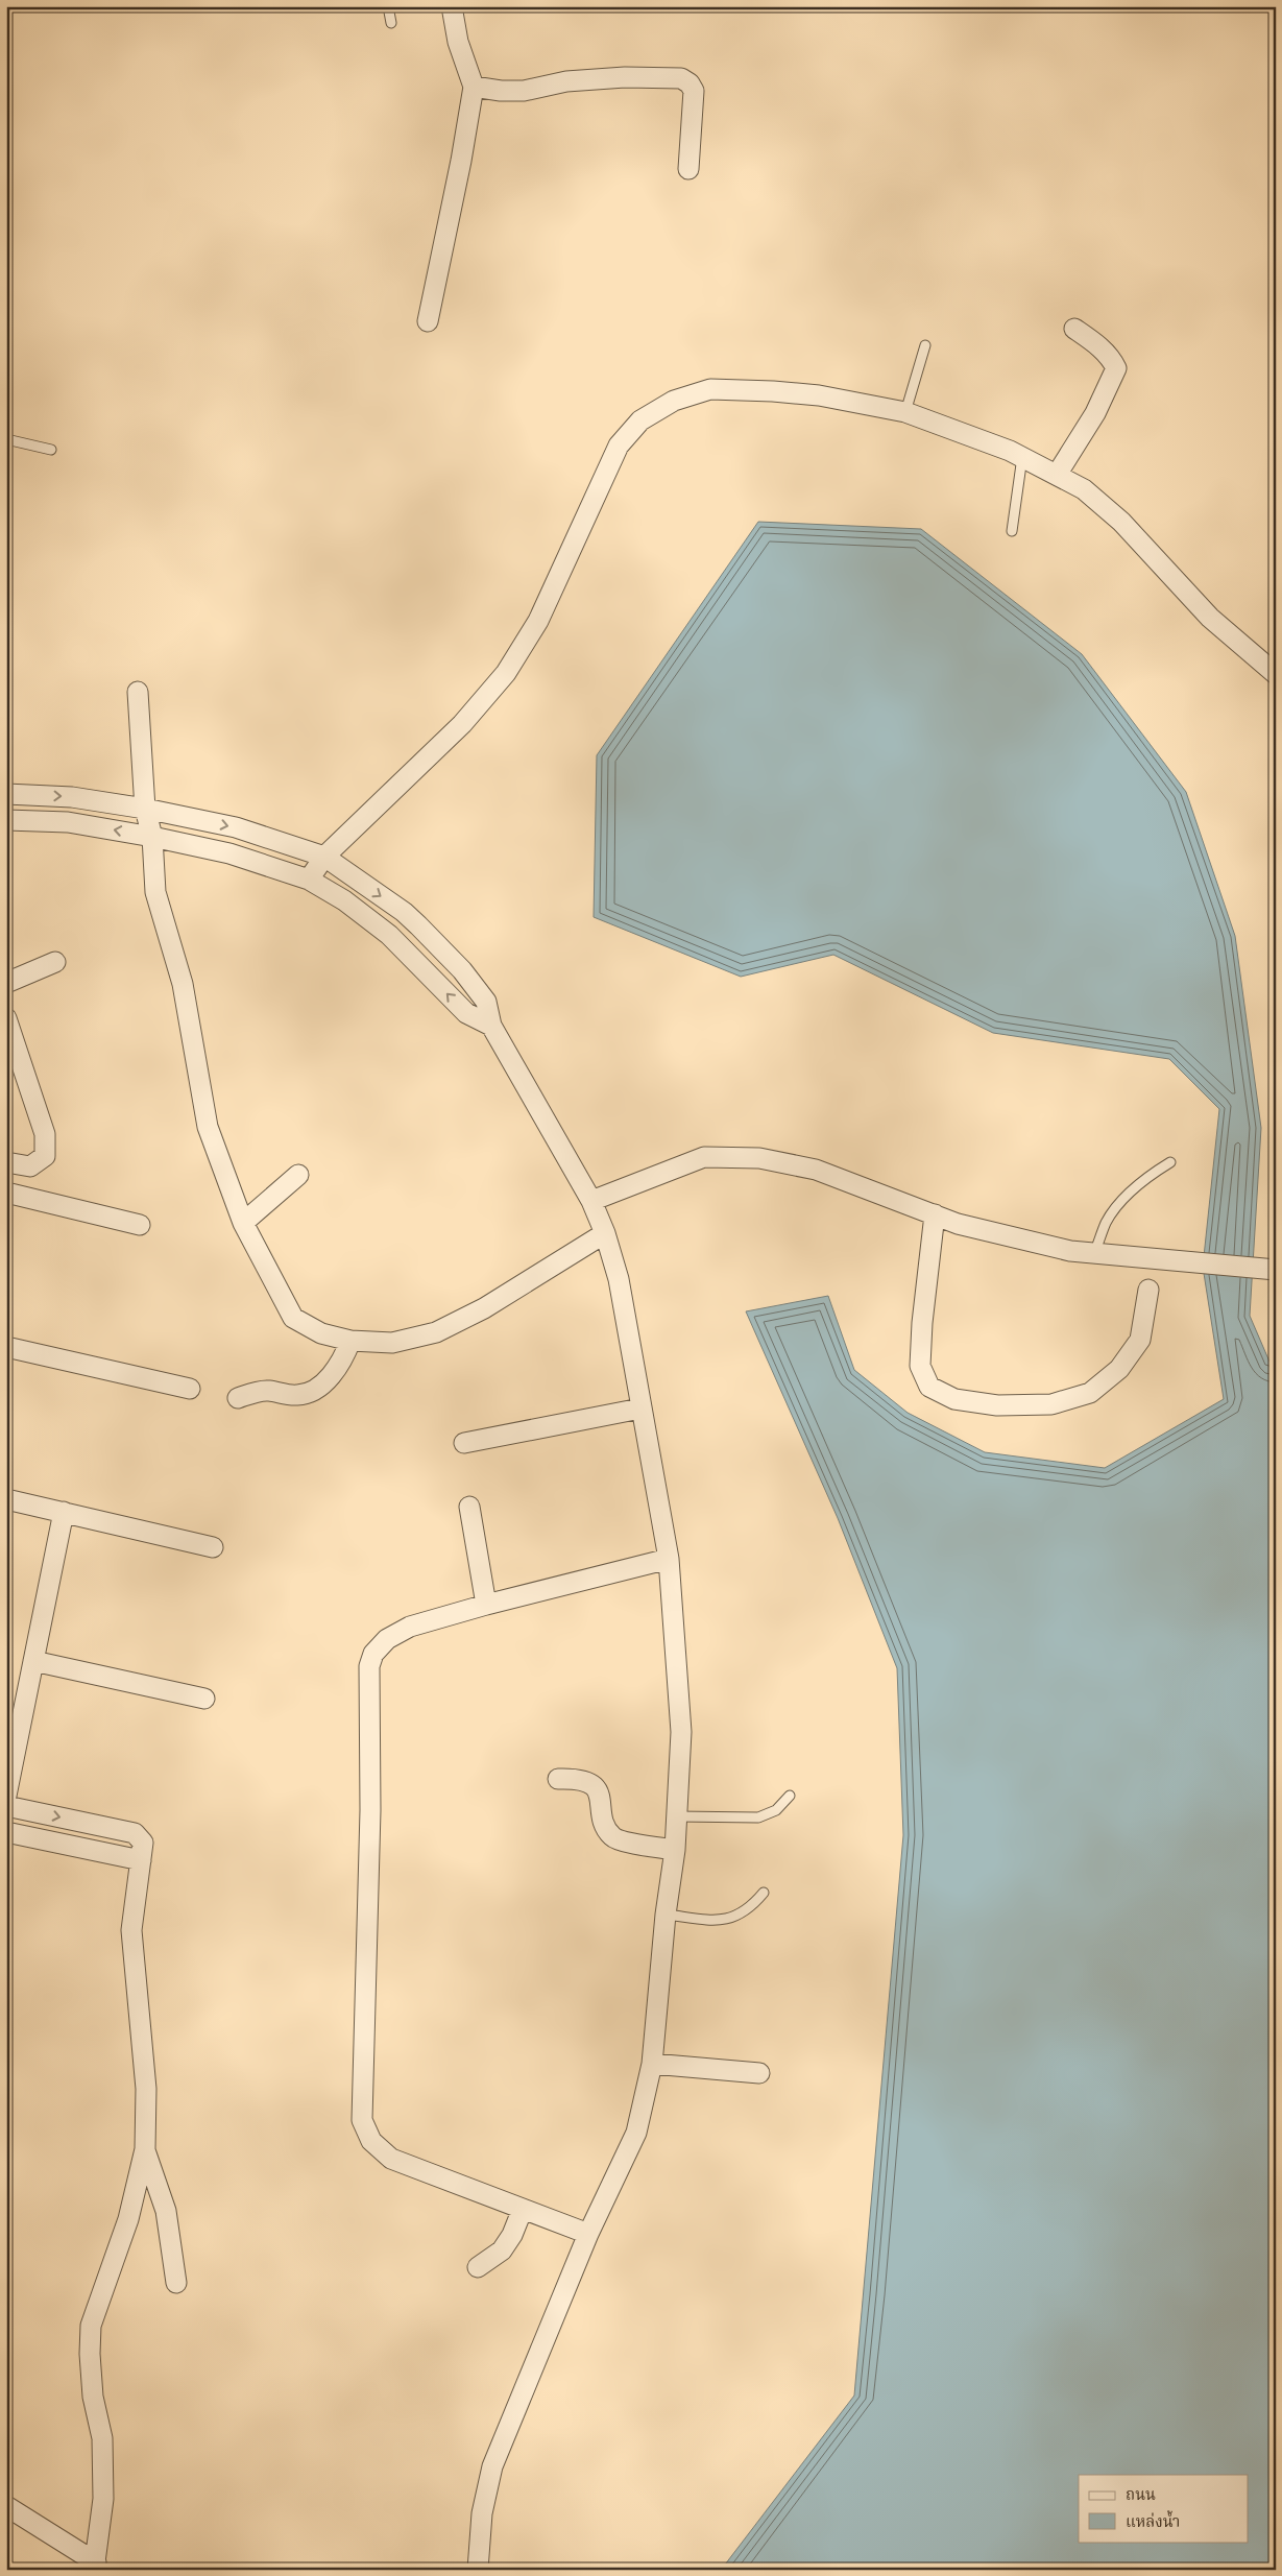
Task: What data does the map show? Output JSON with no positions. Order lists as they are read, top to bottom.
{
  "legend": ["ถนน", "แหล่งน้ำ"]
}
